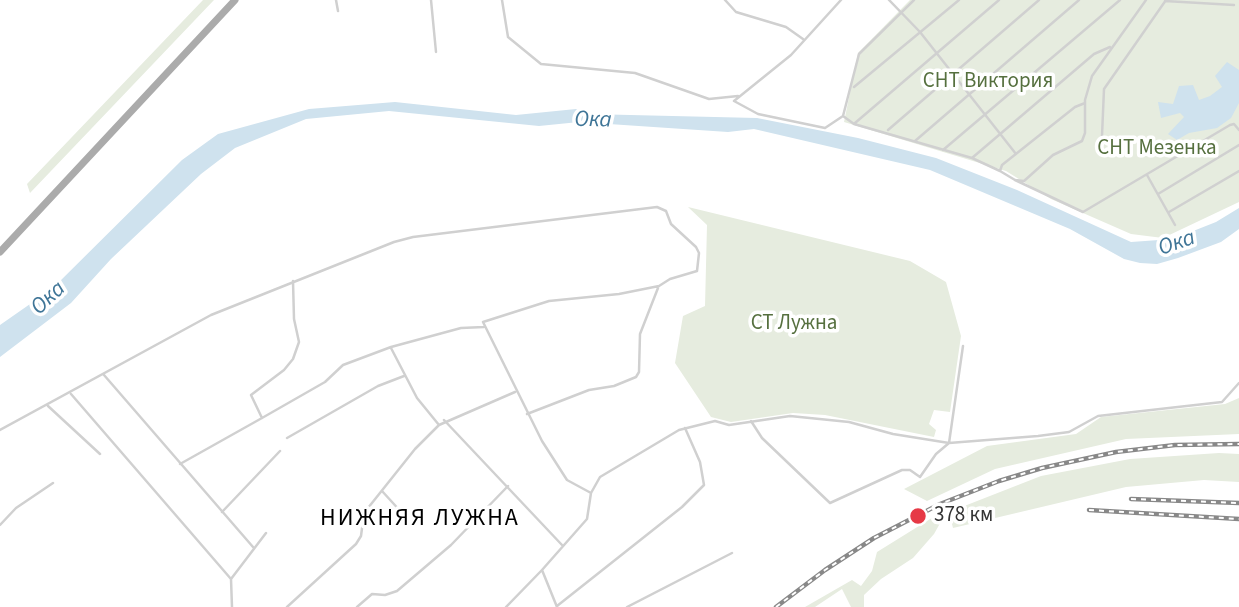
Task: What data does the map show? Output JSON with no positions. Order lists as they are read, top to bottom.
{
  "districts": ["НИЖНЯЯ ЛУЖНА"],
  "water": ["Ока"],
  "parks": ["СНТ Виктория", "СНТ Мезенка", "СТ Лужна"],
  "places": ["378 км"]
}
